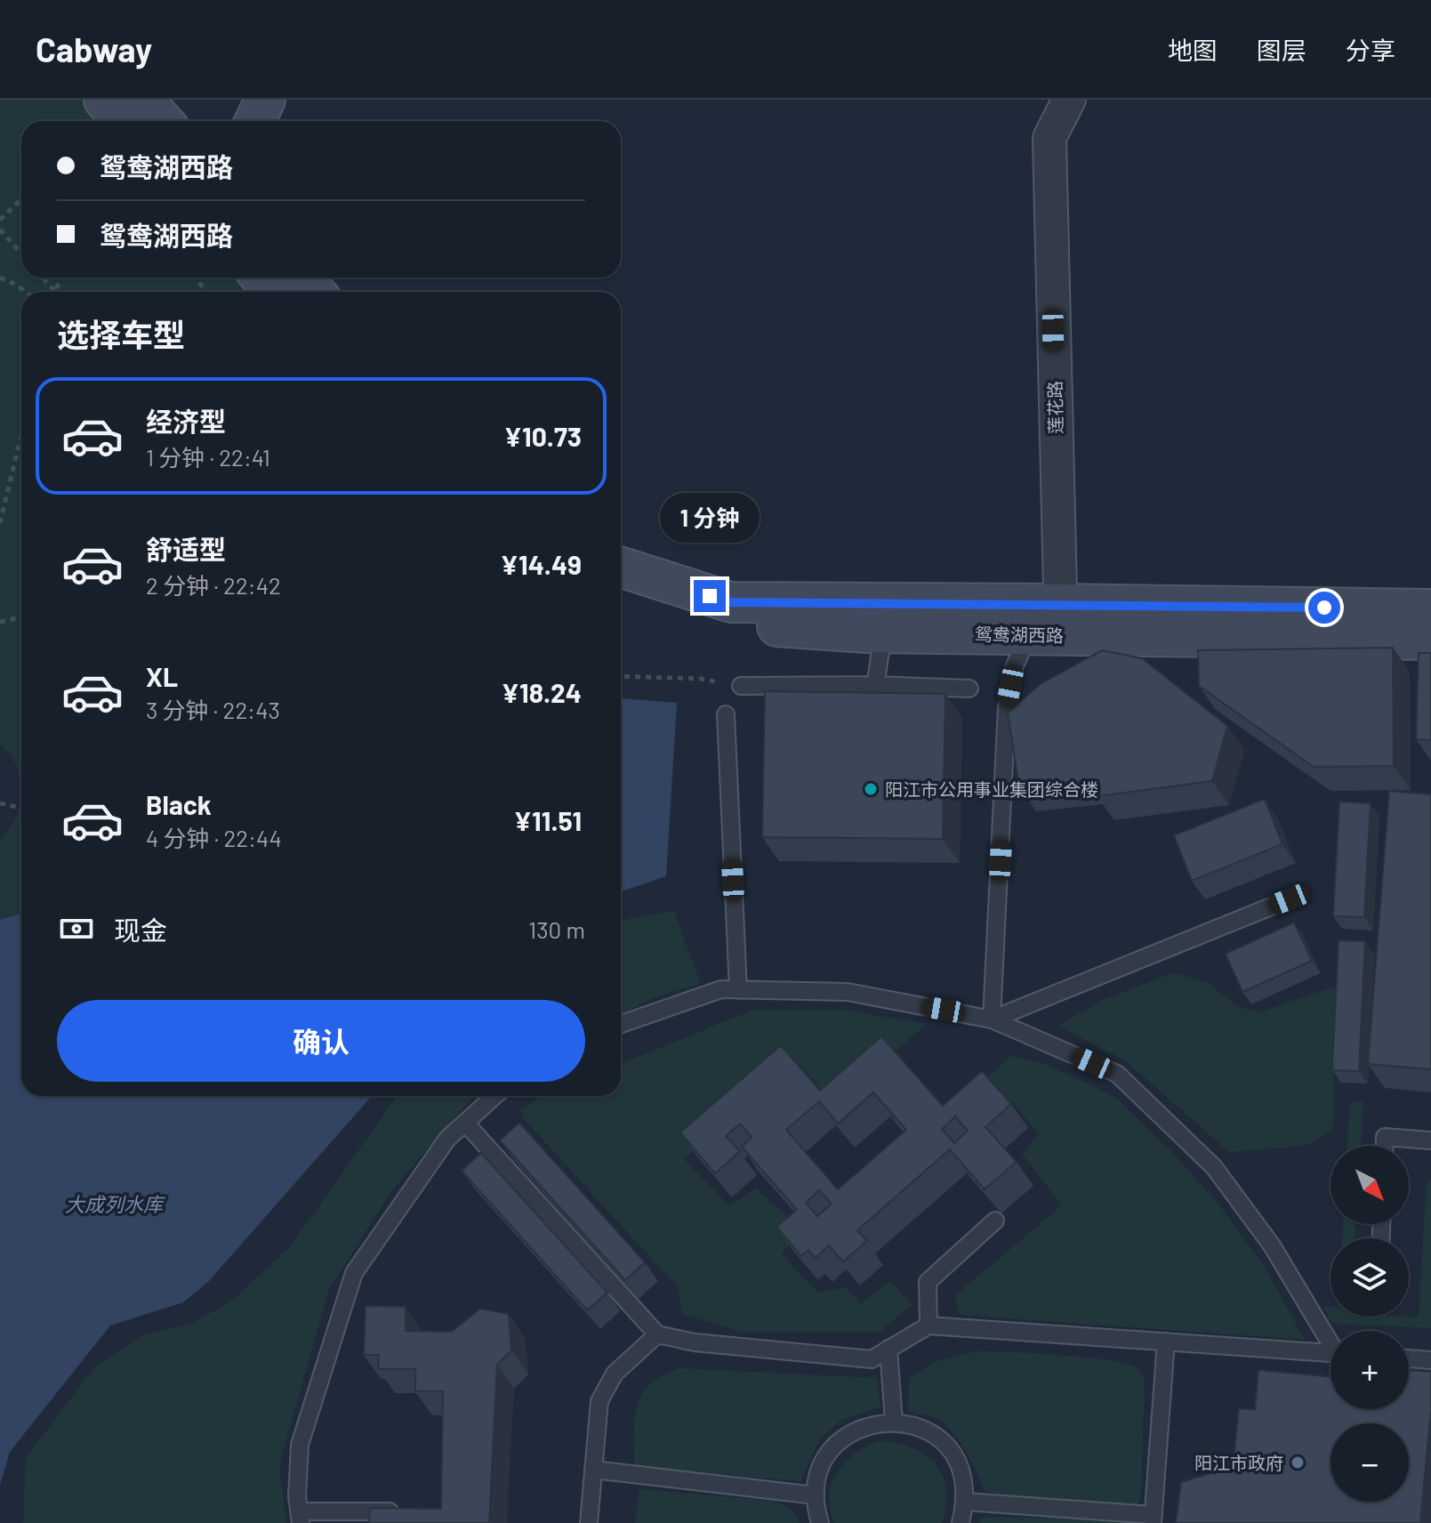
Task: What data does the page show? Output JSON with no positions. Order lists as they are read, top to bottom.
{
  "streets": {
    "main road": ["鸳鸯湖西路"],
    "street": ["莲花路"]
  },
  "crossings": [
    ["莲花路", "鸳鸯湖西路"]
  ],
  "water": ["大成列水库"],
  "places": ["阳江市公用事业集团综合楼", "阳江市政府"],
  "north": "bottom right",
  "page": {
    "header": "Cabway",
    "nav": ["地图", "图层", "分享"],
    "banner": ["鸳鸯湖西路", "鸳鸯湖西路"],
    "heading": "选择车型",
    "list": [
      {
        "name": "经济型",
        "note": "1 分钟 · 22:41",
        "value": "¥10.73"
      },
      {
        "name": "舒适型",
        "note": "2 分钟 · 22:42",
        "value": "¥14.49"
      },
      {
        "name": "XL",
        "note": "3 分钟 · 22:43",
        "value": "¥18.24"
      },
      {
        "name": "Black",
        "note": "4 分钟 · 22:44",
        "value": "¥11.51"
      }
    ],
    "bubble": "1 分钟",
    "pay": ["现金", "130 m"],
    "buttons": "确认",
    "map_buttons": ["+", "−"]
  }
}
